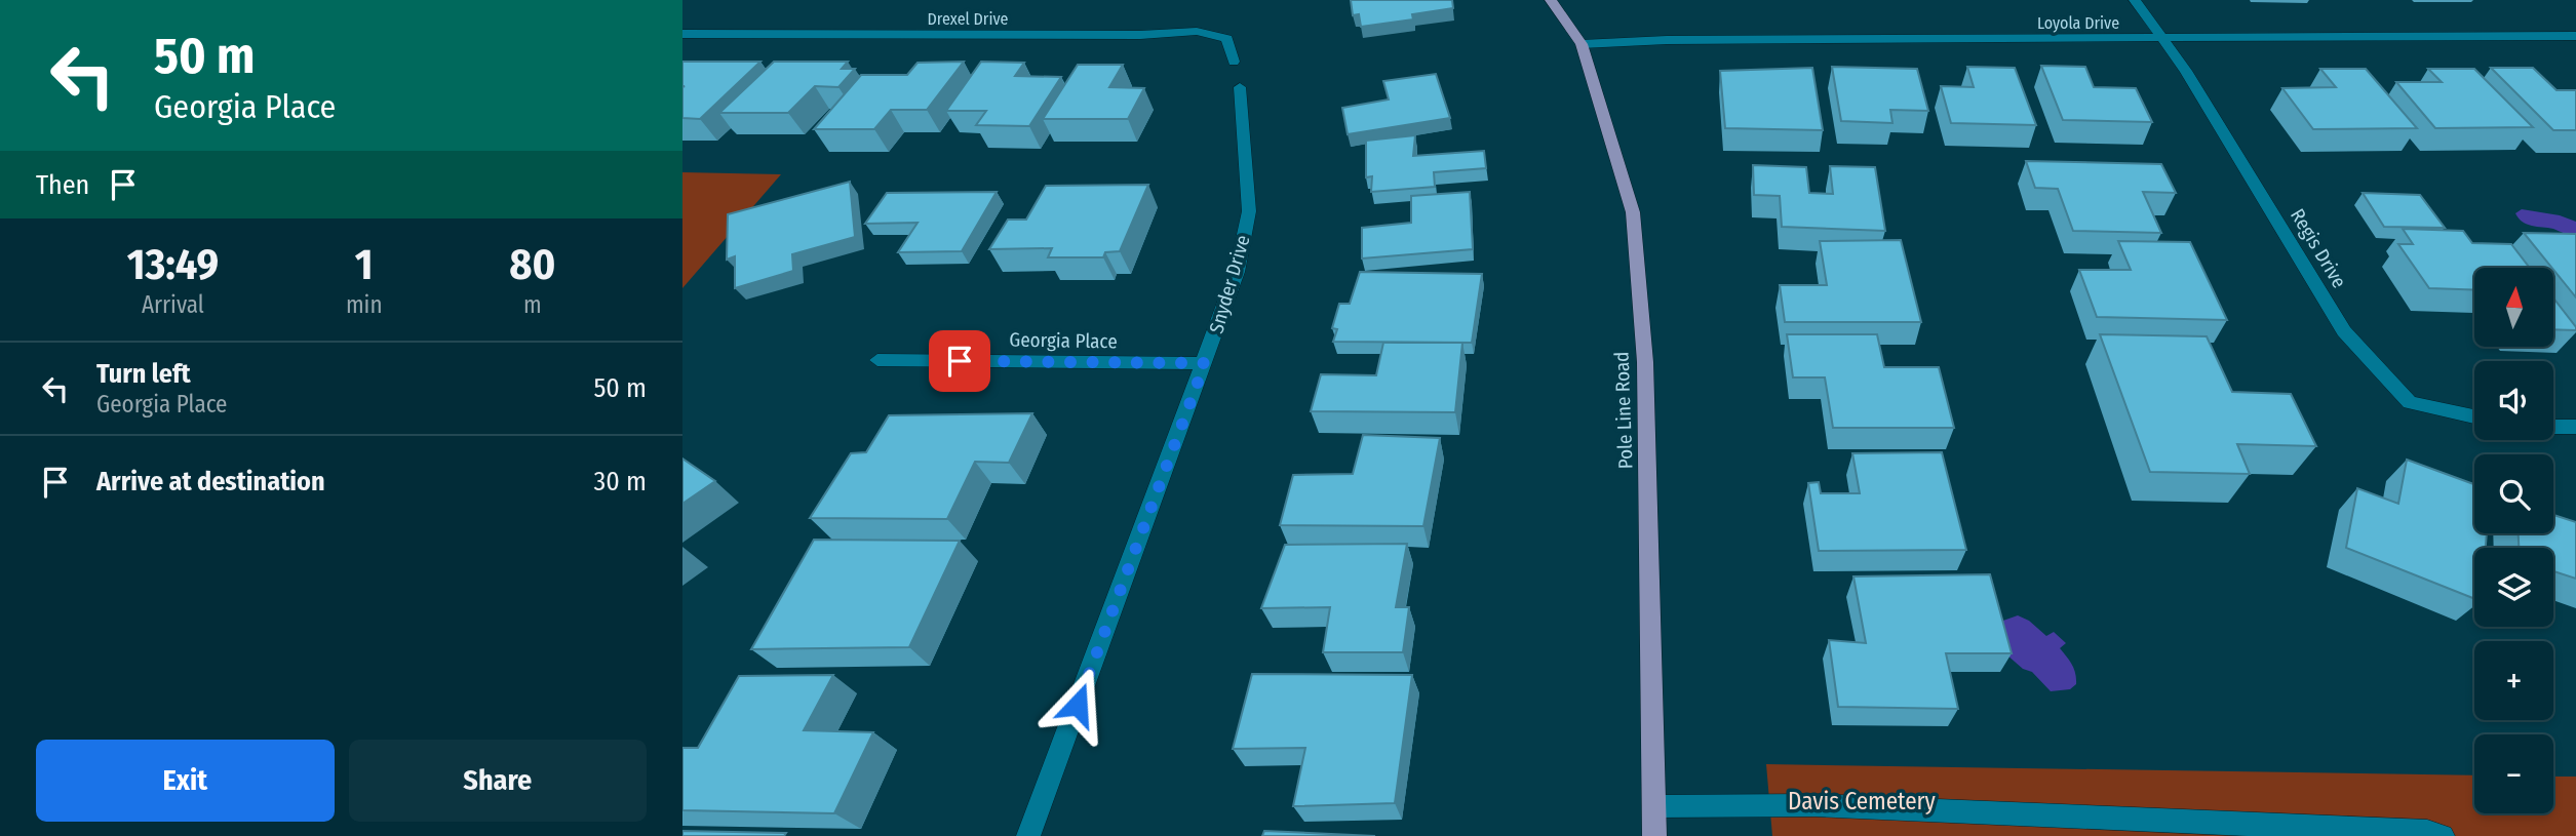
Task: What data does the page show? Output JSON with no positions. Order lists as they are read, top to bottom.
{
  "streets": {
    "main road": ["Pole Line Road"],
    "street": [
      "Drexel Drive",
      "Loyola Drive",
      "Regis Drive",
      "Snyder Drive",
      "Georgia Place"
    ]
  },
  "crossings": [
    ["Loyola Drive", "Regis Drive"],
    ["Loyola Drive", "Pole Line Road"],
    ["Snyder Drive", "Georgia Place"]
  ],
  "parks": ["Davis Cemetery"],
  "north": "top",
  "page": {
    "turn": ["50 m", "Georgia Place"],
    "then": "Then",
    "eta": [
      "13:49",
      "Arrival",
      "1",
      "min",
      "80",
      "m"
    ],
    "map_buttons": ["+", "−"],
    "list": [
      {
        "name": "Turn left",
        "note": "Georgia Place",
        "value": "50 m"
      },
      {
        "name": "Arrive at destination",
        "value": "30 m"
      }
    ],
    "buttons": ["Exit", "Share"]
  }
}
